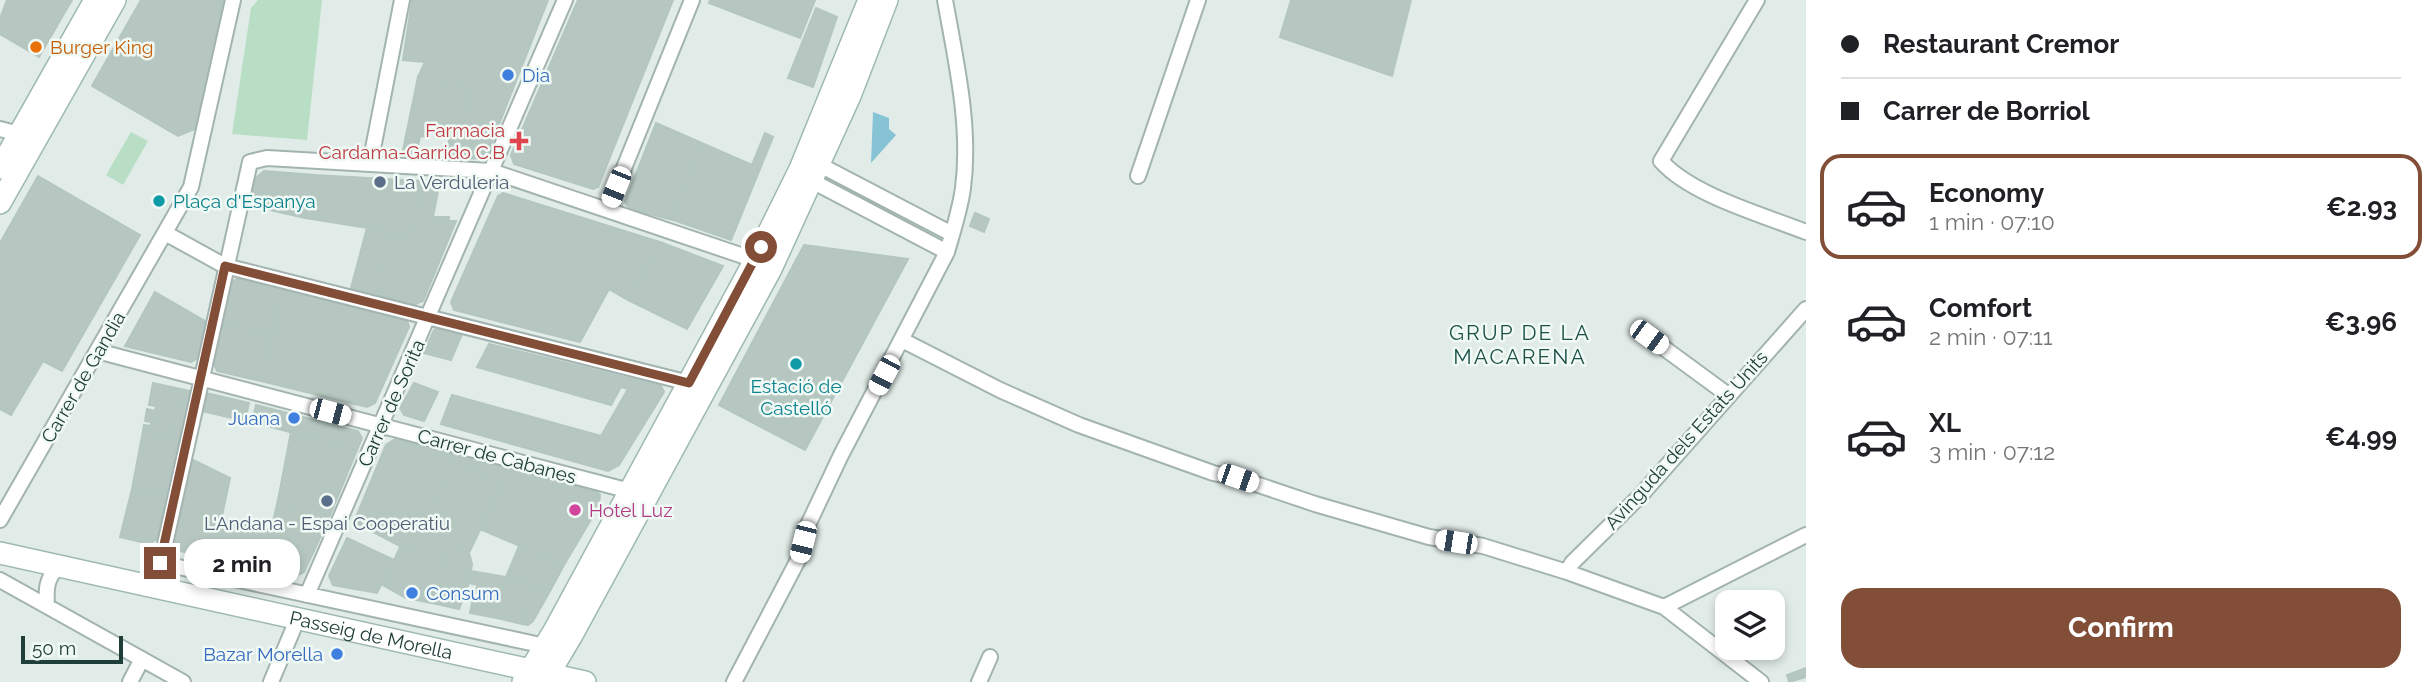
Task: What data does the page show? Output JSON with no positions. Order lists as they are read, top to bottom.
{
  "streets": {
    "main road": ["Passeig de Morella"],
    "street": [
      "Carrer de Gandia",
      "Carrer de Sorita",
      "Avinguda dels Estats Units",
      "Carrer de Cabanes"
    ]
  },
  "crossings": [
    ["Carrer de Gandia", "Carrer de Cabanes"],
    ["Carrer de Sorita", "Carrer de Cabanes"],
    ["Carrer de Sorita", "Passeig de Morella"]
  ],
  "districts": ["GRUP DE LA MACARENA"],
  "places": {
    "other": [
      "Burger King",
      "Dia",
      "La Verduleria",
      "Plaça d'Espanya",
      "Estació de Castelló",
      "Juana",
      "L'Andana - Espai Cooperatiu",
      "Hotel Luz",
      "Consum",
      "Bazar Morella"
    ],
    "health": ["Farmacia Cardama-Garrido C.B"]
  },
  "scale_bar": "50 m",
  "page": {
    "banner": ["Restaurant Cremor", "Carrer de Borriol"],
    "list": [
      {
        "name": "Economy",
        "note": "1 min · 07:10",
        "value": "€2.93"
      },
      {
        "name": "Comfort",
        "note": "2 min · 07:11",
        "value": "€3.96"
      },
      {
        "name": "XL",
        "note": "3 min · 07:12",
        "value": "€4.99"
      }
    ],
    "bubble": "2 min",
    "buttons": "Confirm",
    "scale": "50 m"
  }
}
